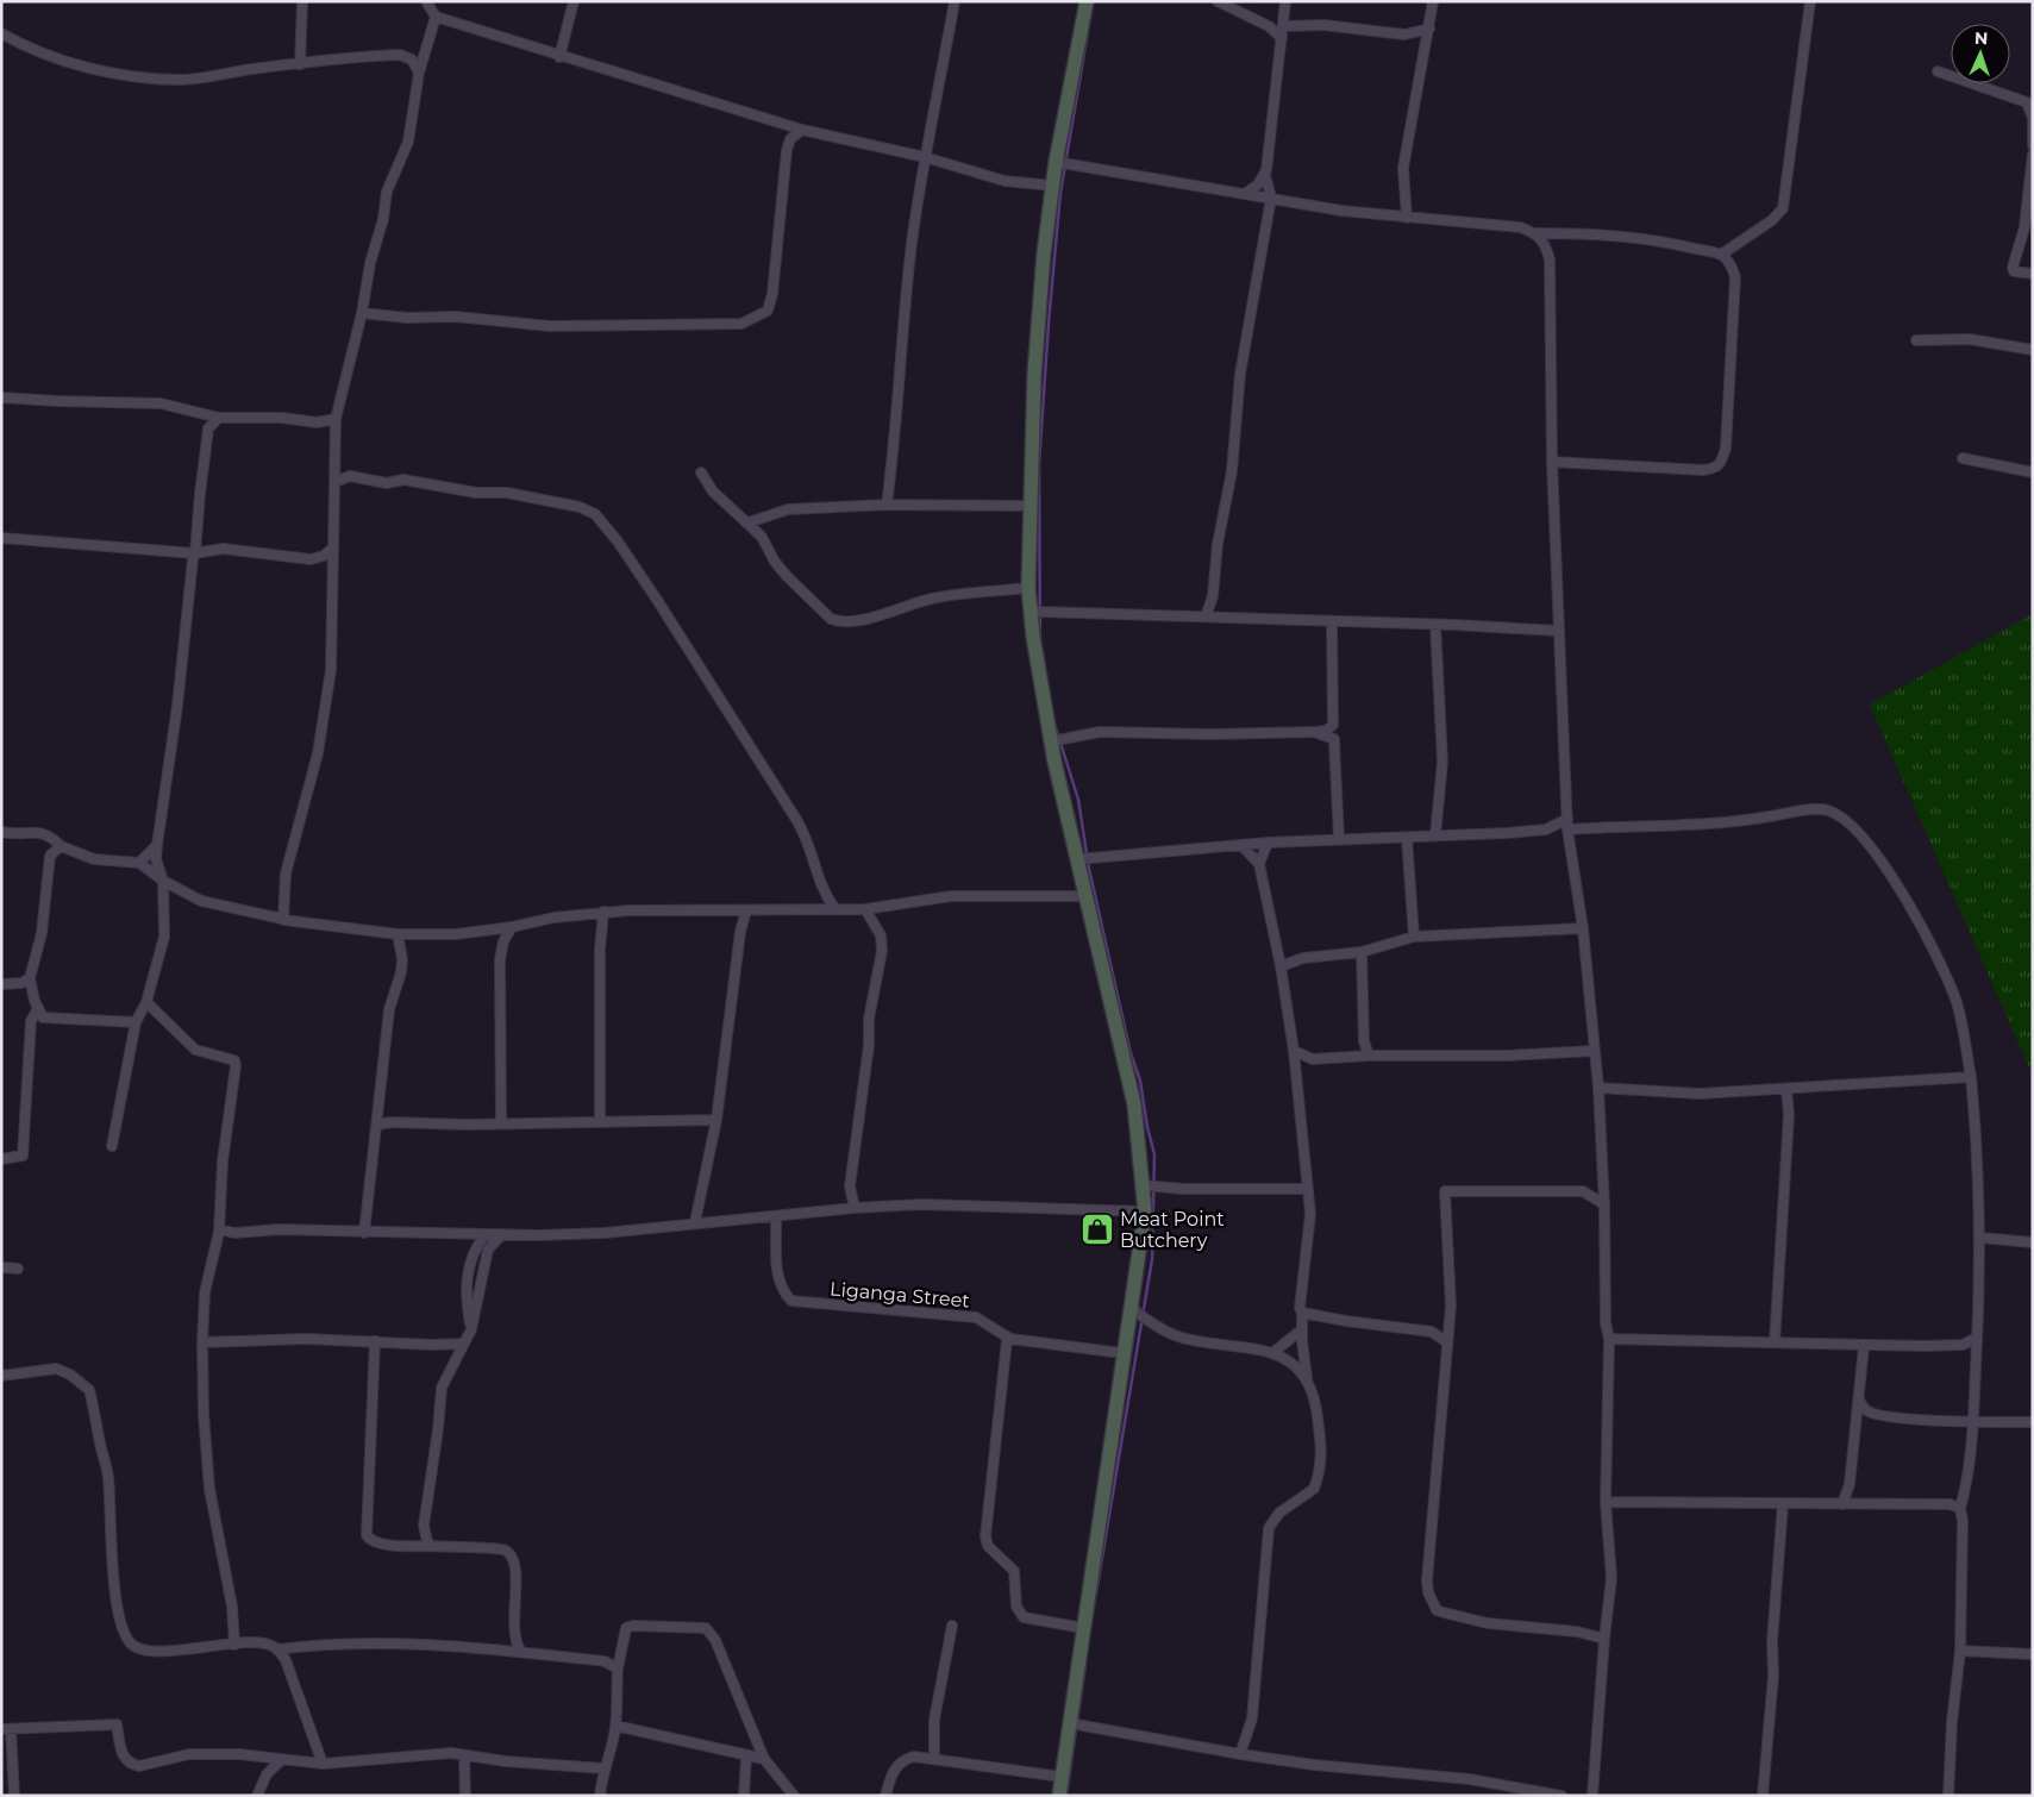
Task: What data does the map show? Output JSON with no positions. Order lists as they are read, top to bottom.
{
  "streets": {
    "street": ["Liganga Street"]
  },
  "places": {
    "shop": ["Meat Point Butchery"]
  },
  "north": "top"
}
